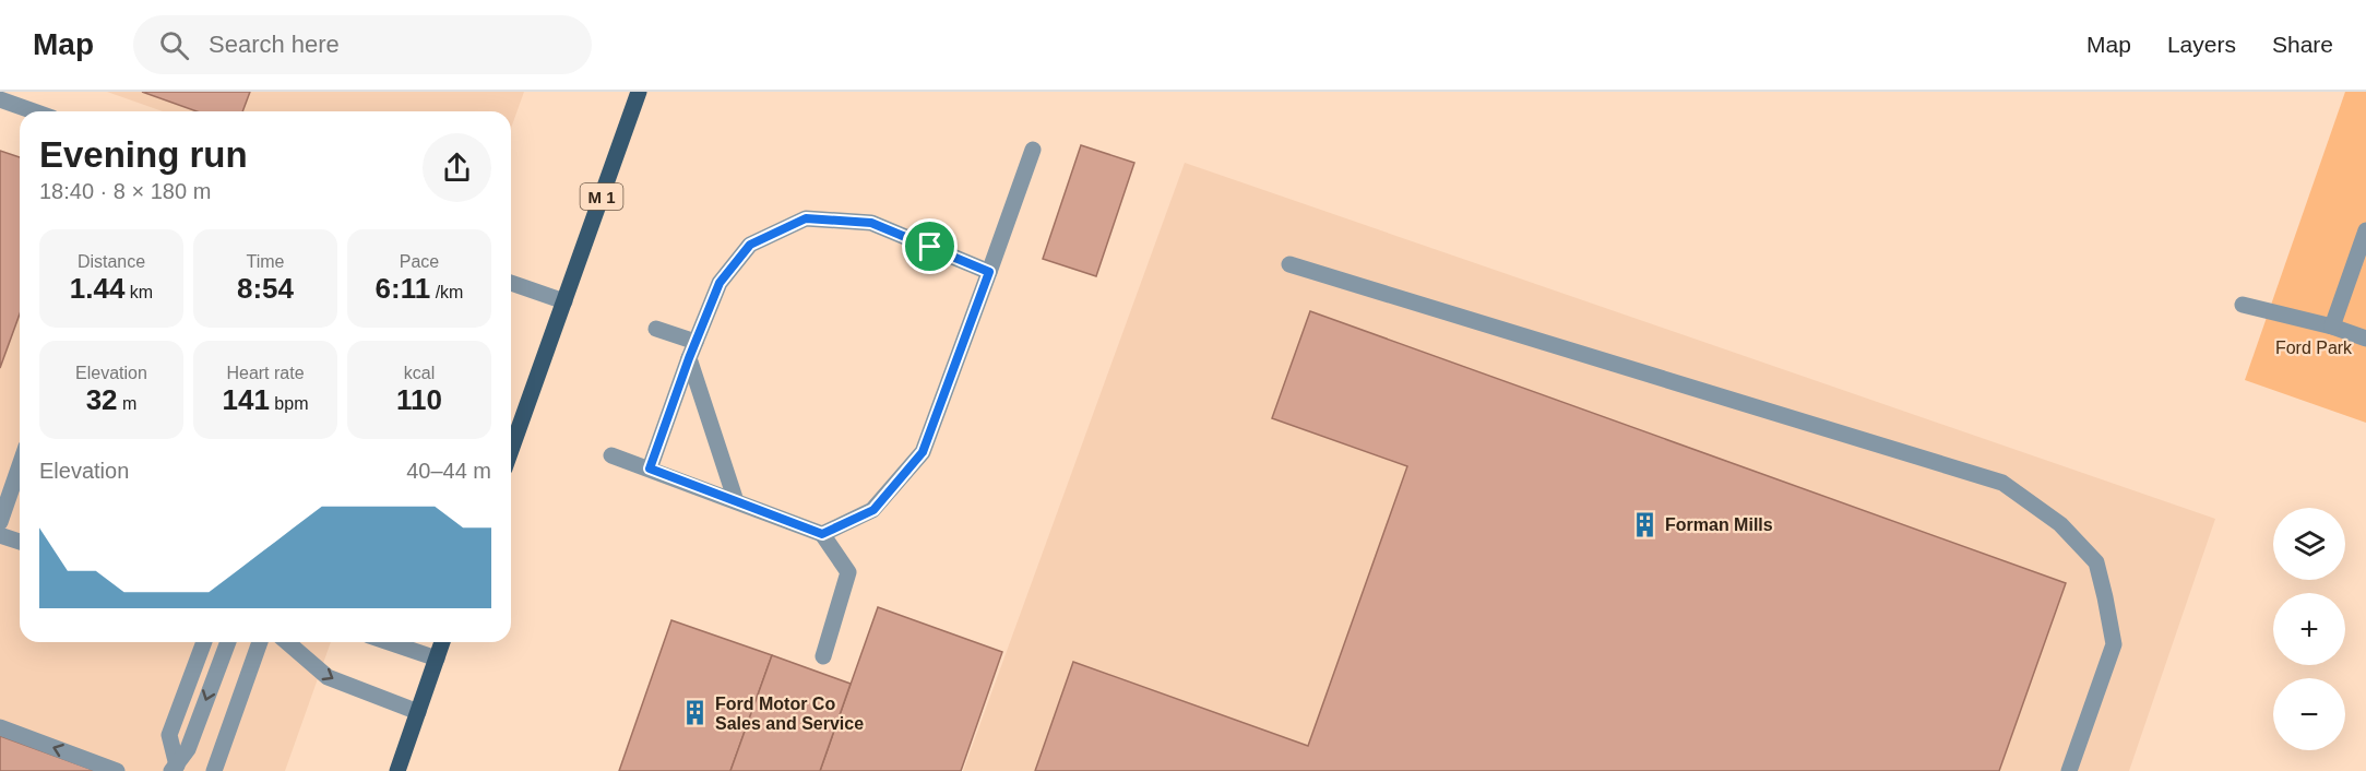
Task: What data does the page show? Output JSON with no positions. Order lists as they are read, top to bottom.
{
  "streets": {
    "main road": ["M 1"]
  },
  "parks": ["Ford Park"],
  "places": {
    "building": ["Forman Mills", "Ford Motor Co Sales and Service"]
  },
  "page": {
    "header": "Map",
    "search": "Search here",
    "nav": ["Map", "Layers", "Share"],
    "heading": ["Evening run", "18:40 · 8 × 180 m"],
    "stats": [
      ["Distance", "1.44 km"],
      ["Time", "8:54"],
      ["Pace", "6:11 /km"],
      ["Elevation", "32 m"],
      ["Heart rate", "141 bpm"],
      ["kcal", "110"]
    ],
    "chart": ["Elevation", "40–44 m"],
    "map_buttons": ["+", "−"]
  }
}
